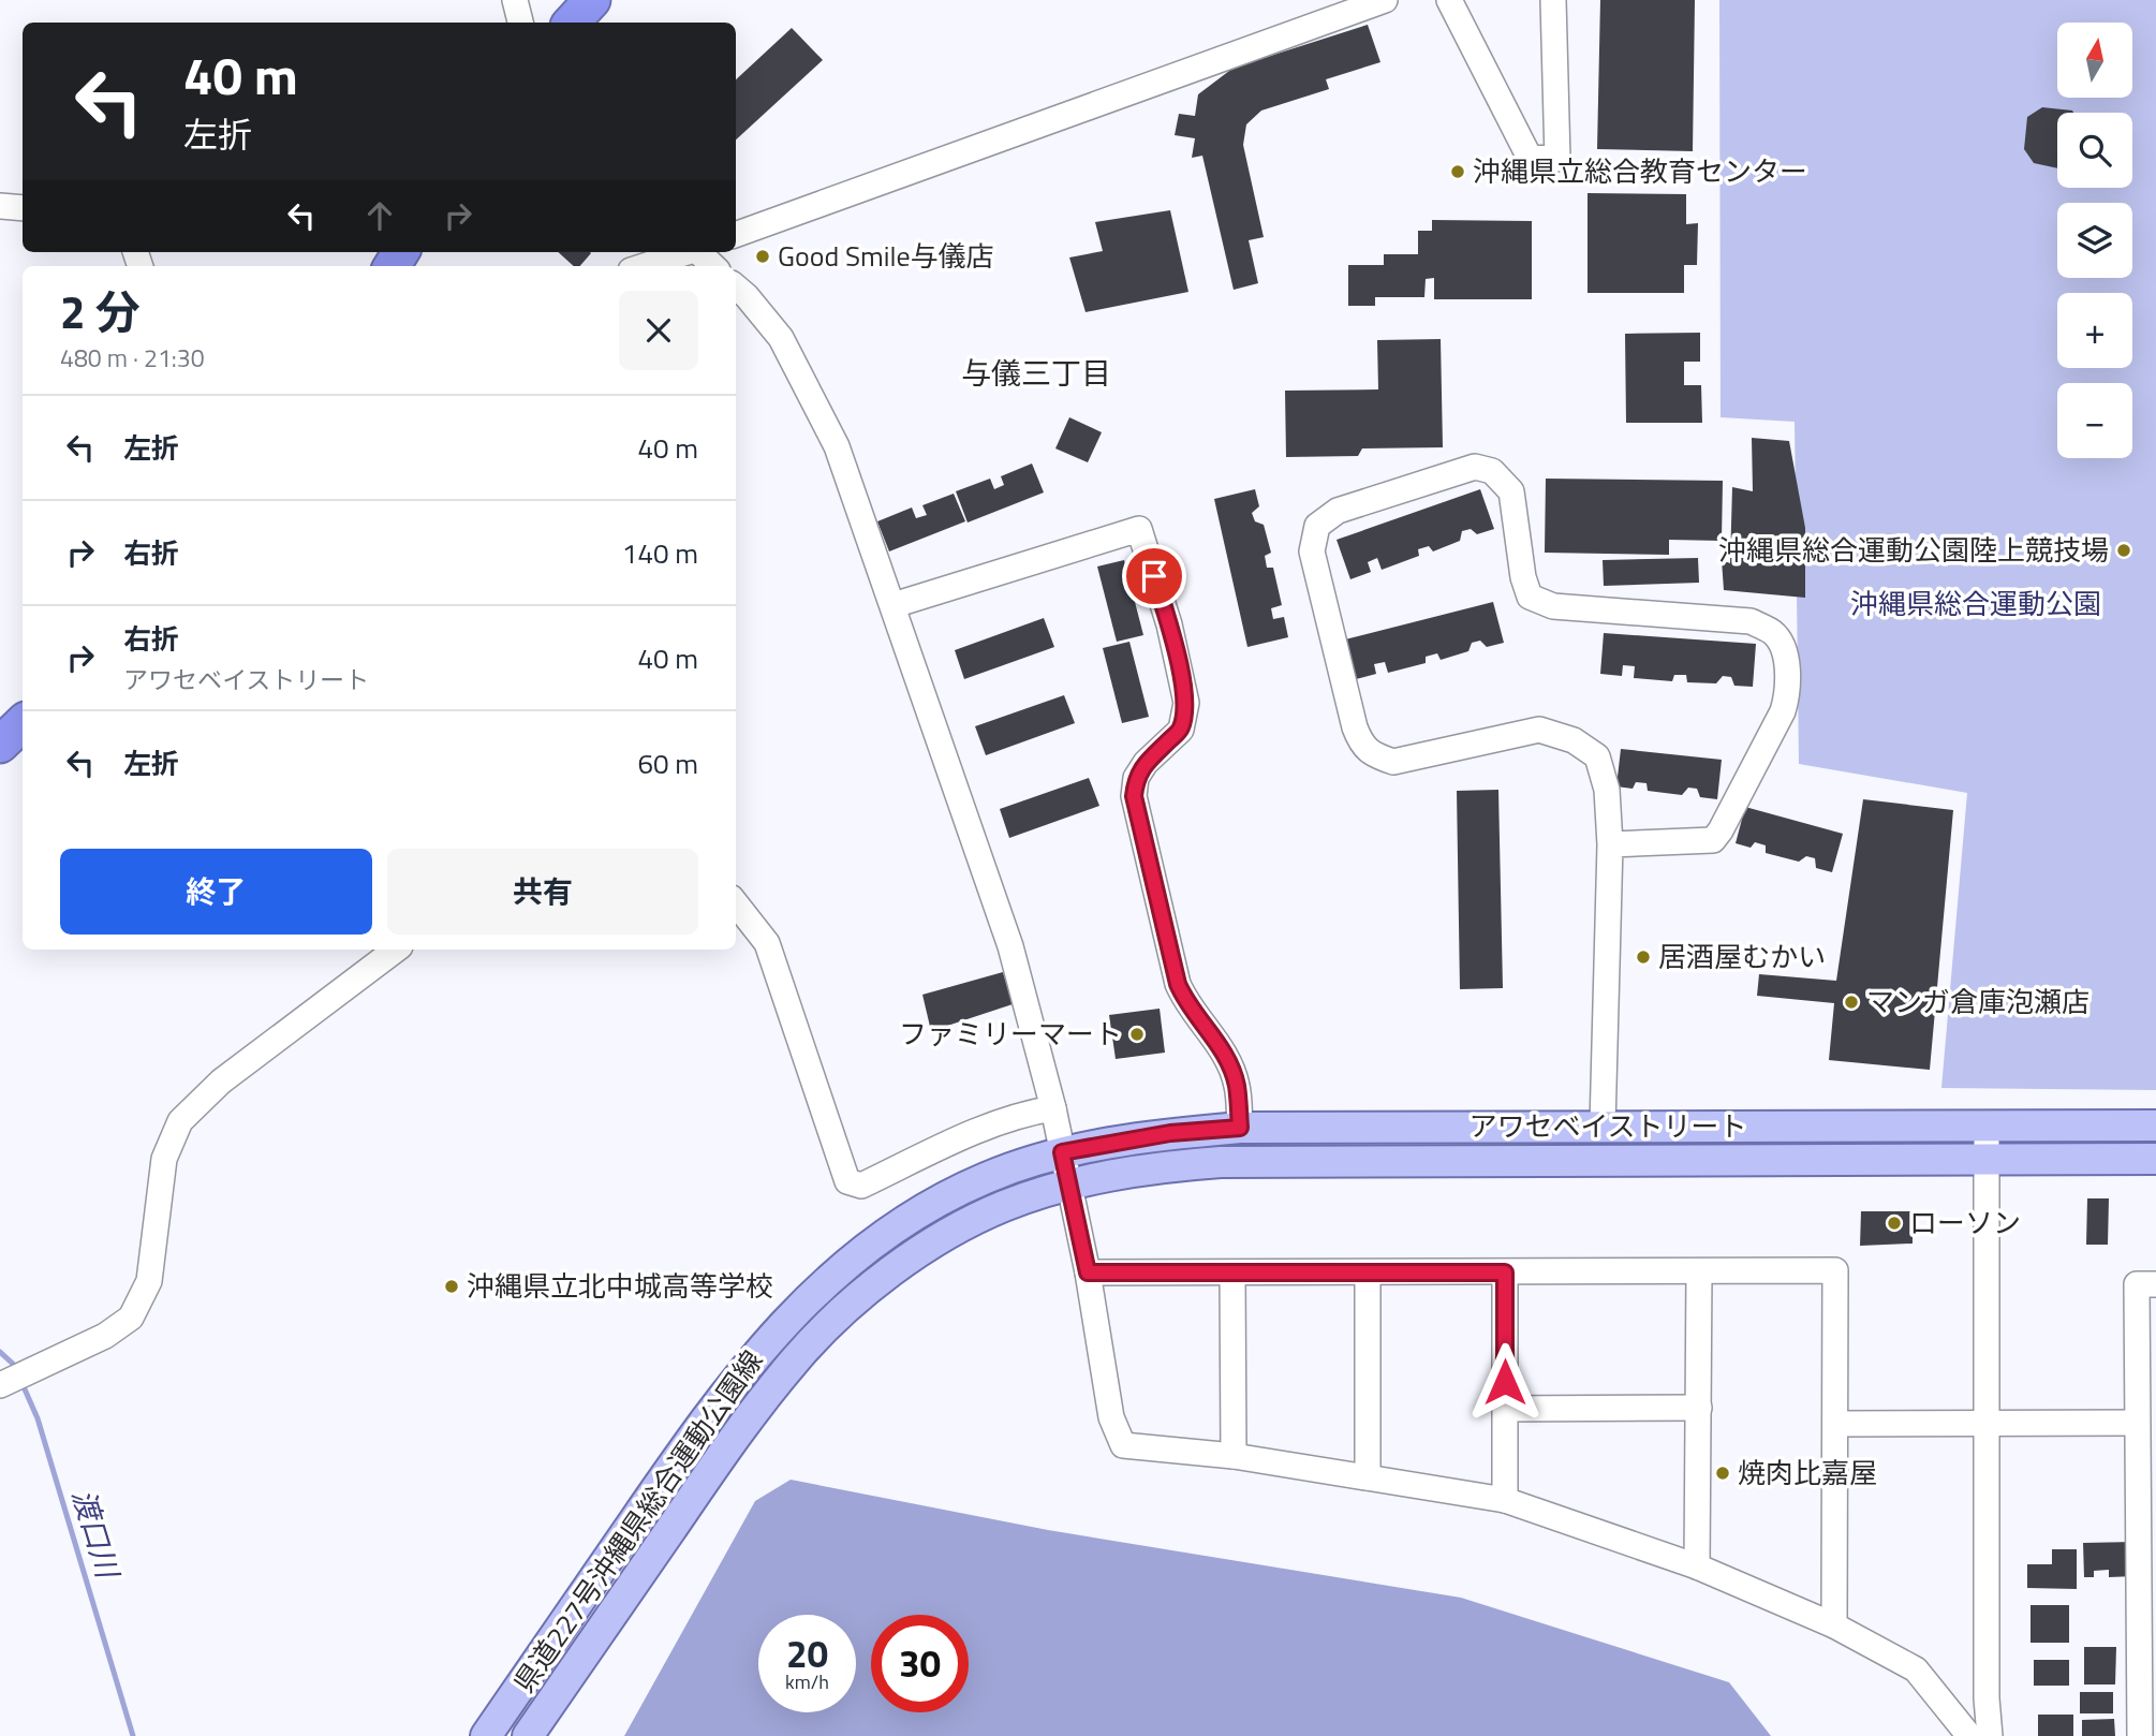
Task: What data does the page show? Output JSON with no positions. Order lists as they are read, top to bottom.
{
  "streets": {
    "main road": ["アワセベイストリート", "県道227号沖縄県総合運動公園線"]
  },
  "crossings": [
    ["アワセベイストリート", "県道227号沖縄県総合運動公園線"]
  ],
  "districts": ["与儀三丁目"],
  "water": ["渡口川"],
  "parks": ["沖縄県総合運動公園"],
  "places": [
    "沖縄県立総合教育センター",
    "Good Smile与儀店",
    "沖縄県総合運動公園陸上競技場",
    "居酒屋むかい",
    "マンガ倉庫泡瀬店",
    "ファミリーマート",
    "ローソン",
    "沖縄県立北中城高等学校",
    "焼肉比嘉屋"
  ],
  "north": "top",
  "page": {
    "map_buttons": ["+", "−"],
    "turn": ["40 m", "左折"],
    "heading": ["2 分", "480 m · 21:30"],
    "list": [
      {
        "name": "左折",
        "value": "40 m"
      },
      {
        "name": "右折",
        "value": "140 m"
      },
      {
        "name": "右折",
        "note": "アワセベイストリート",
        "value": "40 m"
      },
      {
        "name": "左折",
        "value": "60 m"
      }
    ],
    "buttons": ["終了", "共有"],
    "speed": "20 km/h",
    "limit": "30"
  }
}
